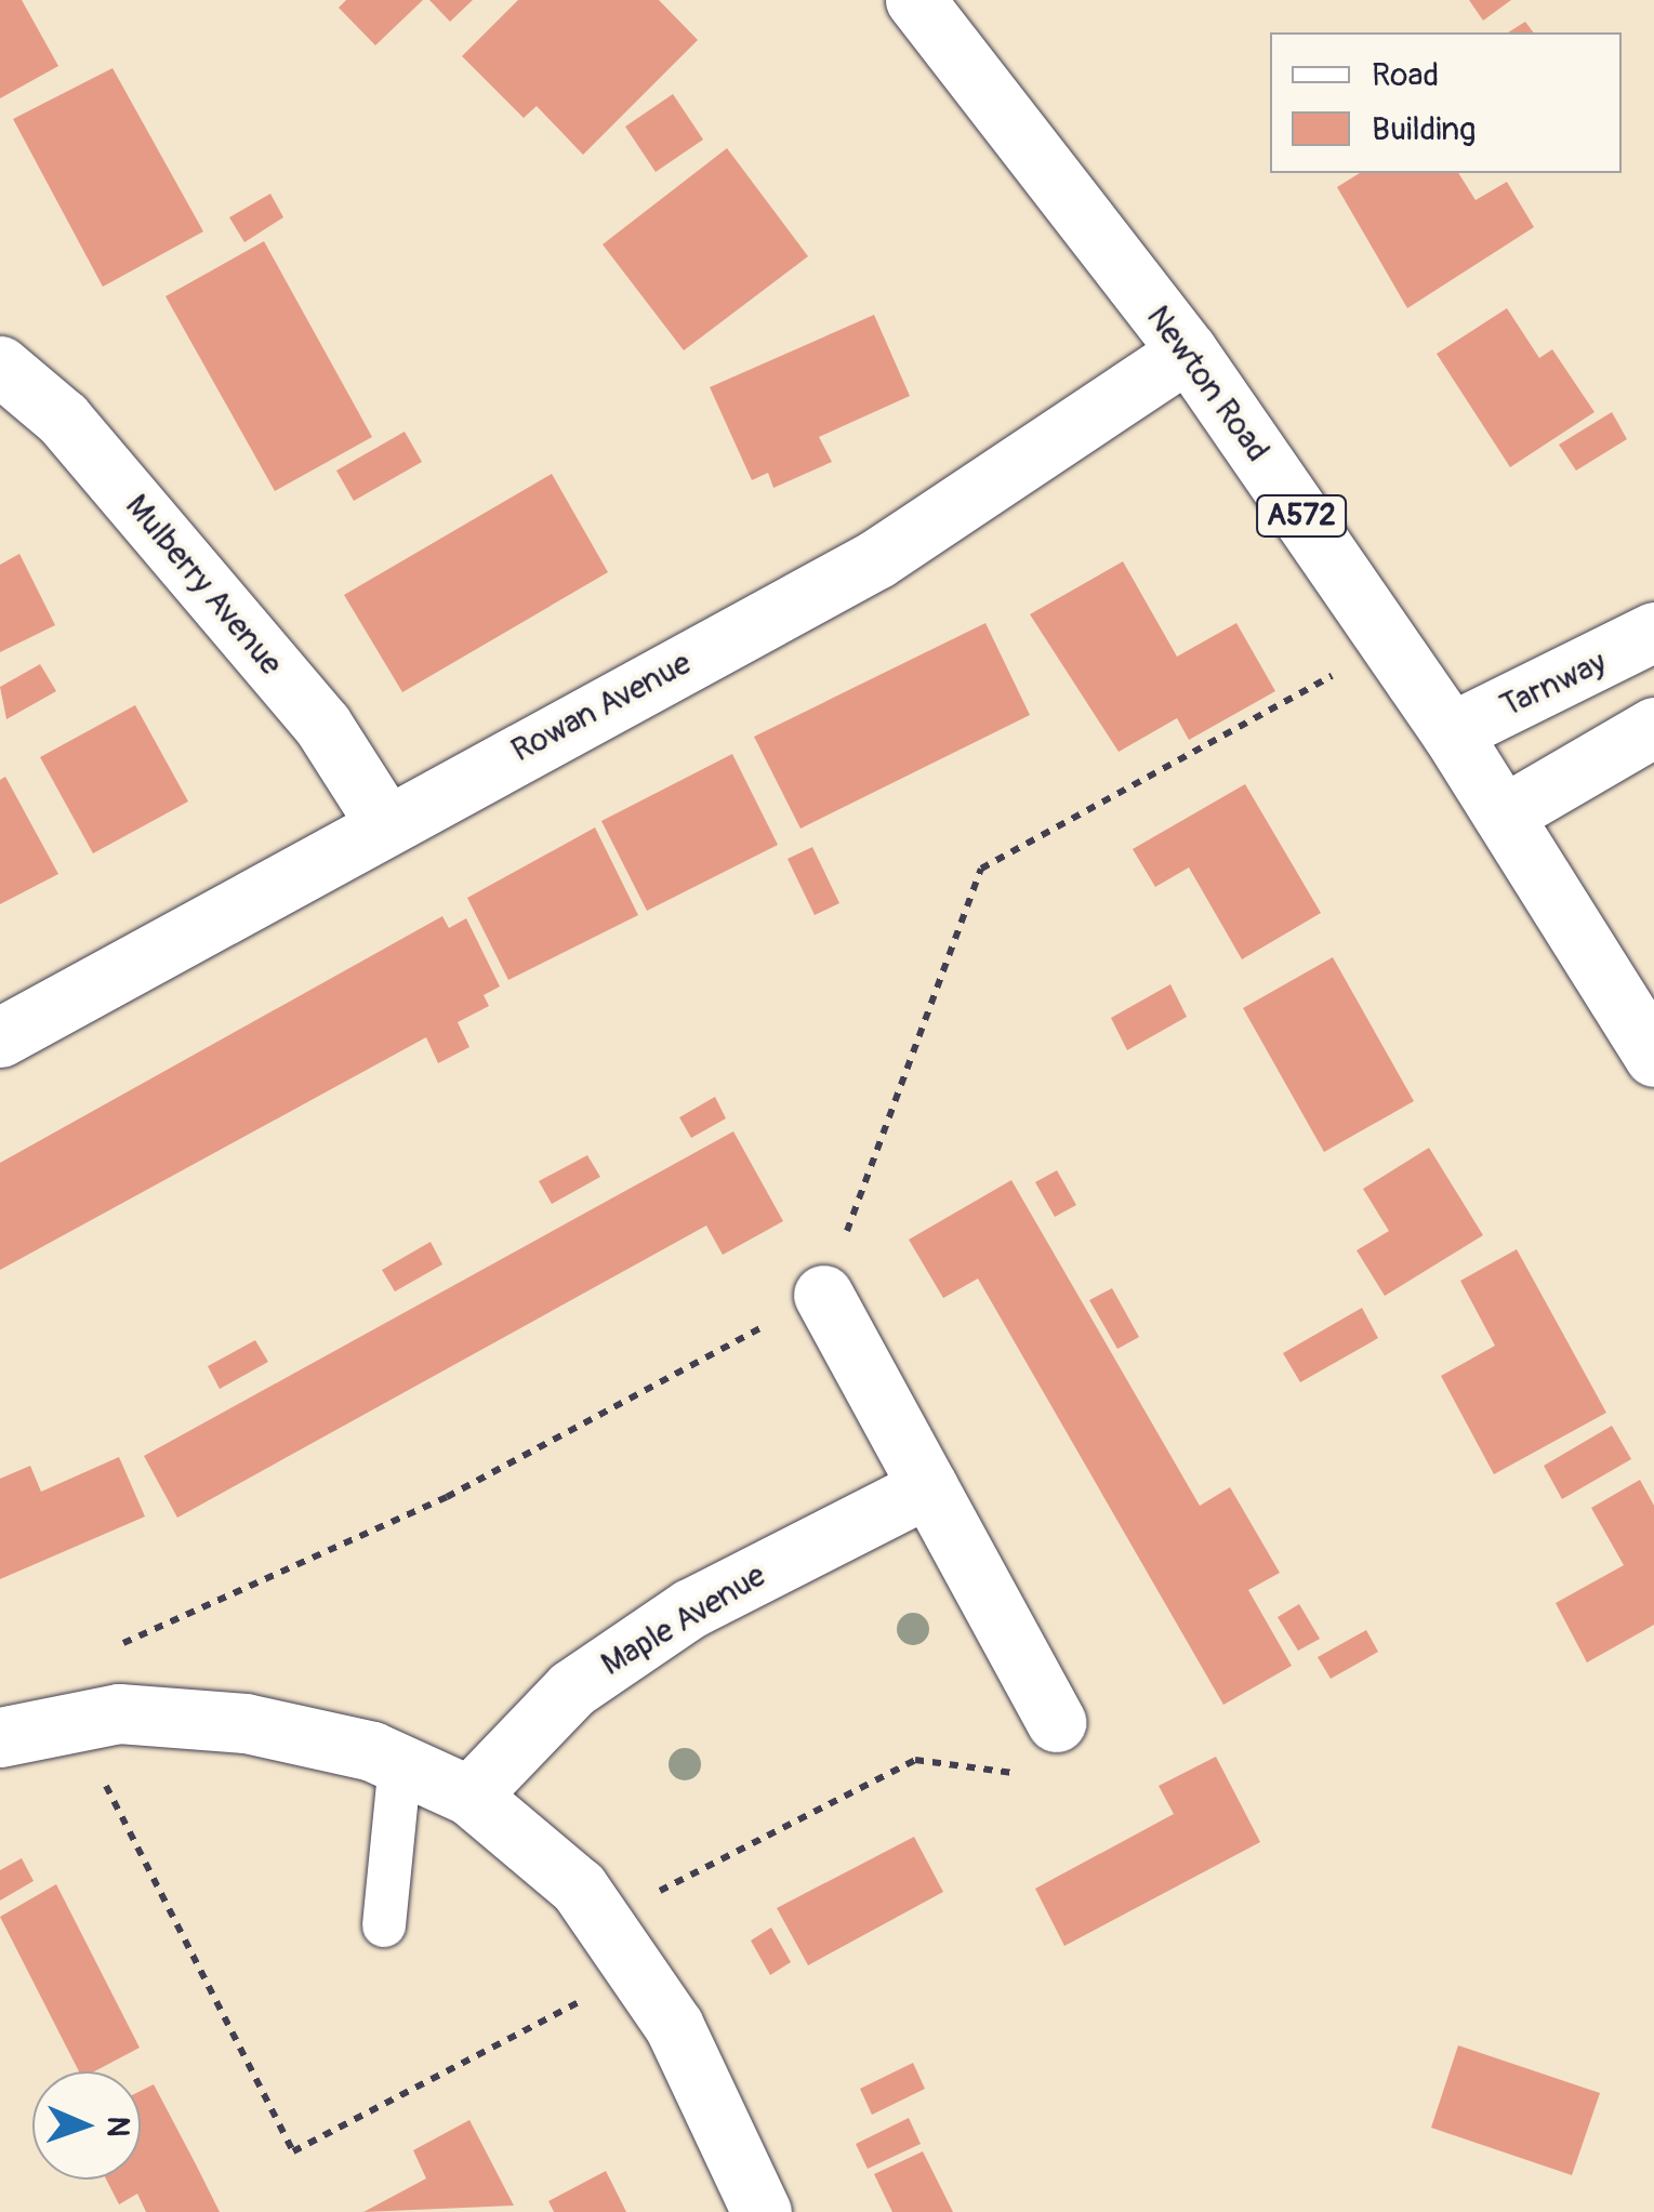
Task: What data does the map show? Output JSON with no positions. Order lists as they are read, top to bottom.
{
  "streets": {
    "street": [
      "Newton Road",
      "A572",
      "Mulberry Avenue",
      "Tarnway",
      "Rowan Avenue",
      "Maple Avenue"
    ]
  },
  "crossings": [
    ["Newton Road", "Tarnway"],
    ["Newton Road", "Rowan Avenue"],
    ["Mulberry Avenue", "Rowan Avenue"]
  ],
  "legend": ["Road", "Building"],
  "north": "right"
}
